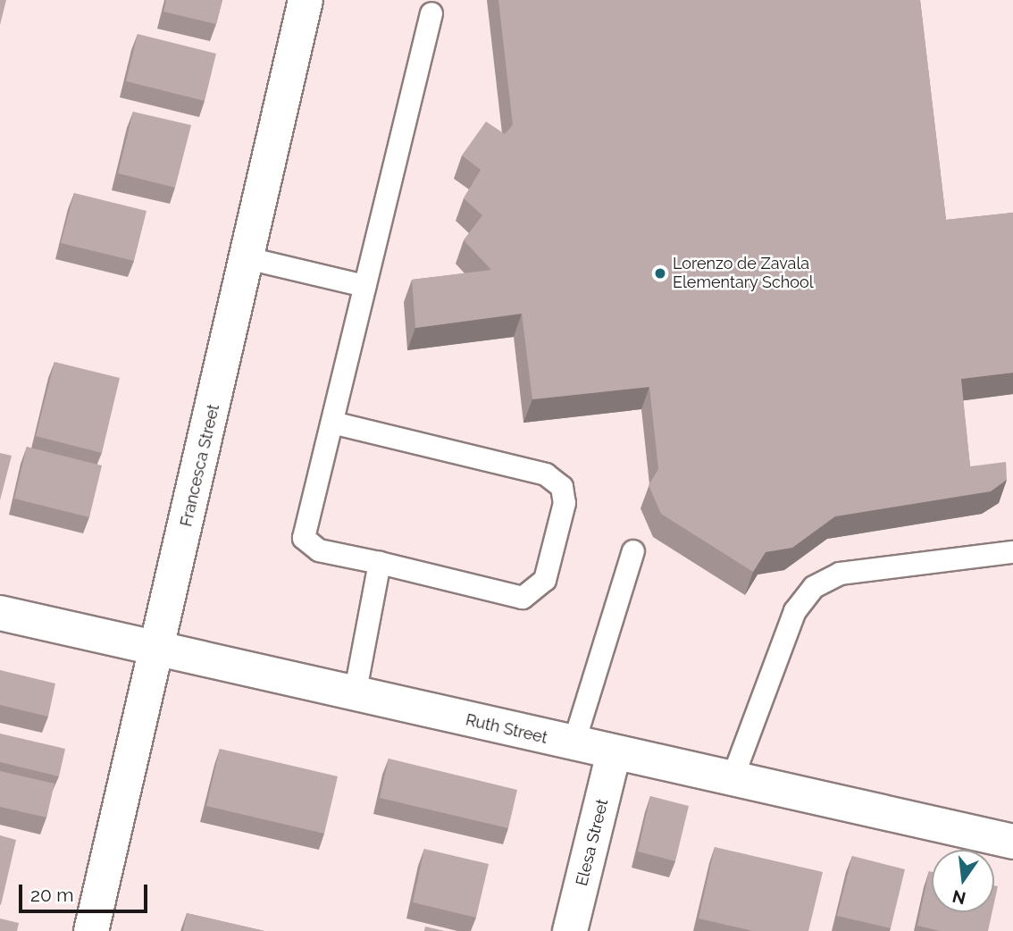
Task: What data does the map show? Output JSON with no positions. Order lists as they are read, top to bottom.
{
  "streets": {
    "street": ["Francesca Street", "Ruth Street", "Elesa Street"]
  },
  "crossings": [
    ["Francesca Street", "Ruth Street"],
    ["Ruth Street", "Elesa Street"]
  ],
  "places": ["Lorenzo de Zavala Elementary School"],
  "scale_bar": "20 m",
  "north": "bottom"
}
